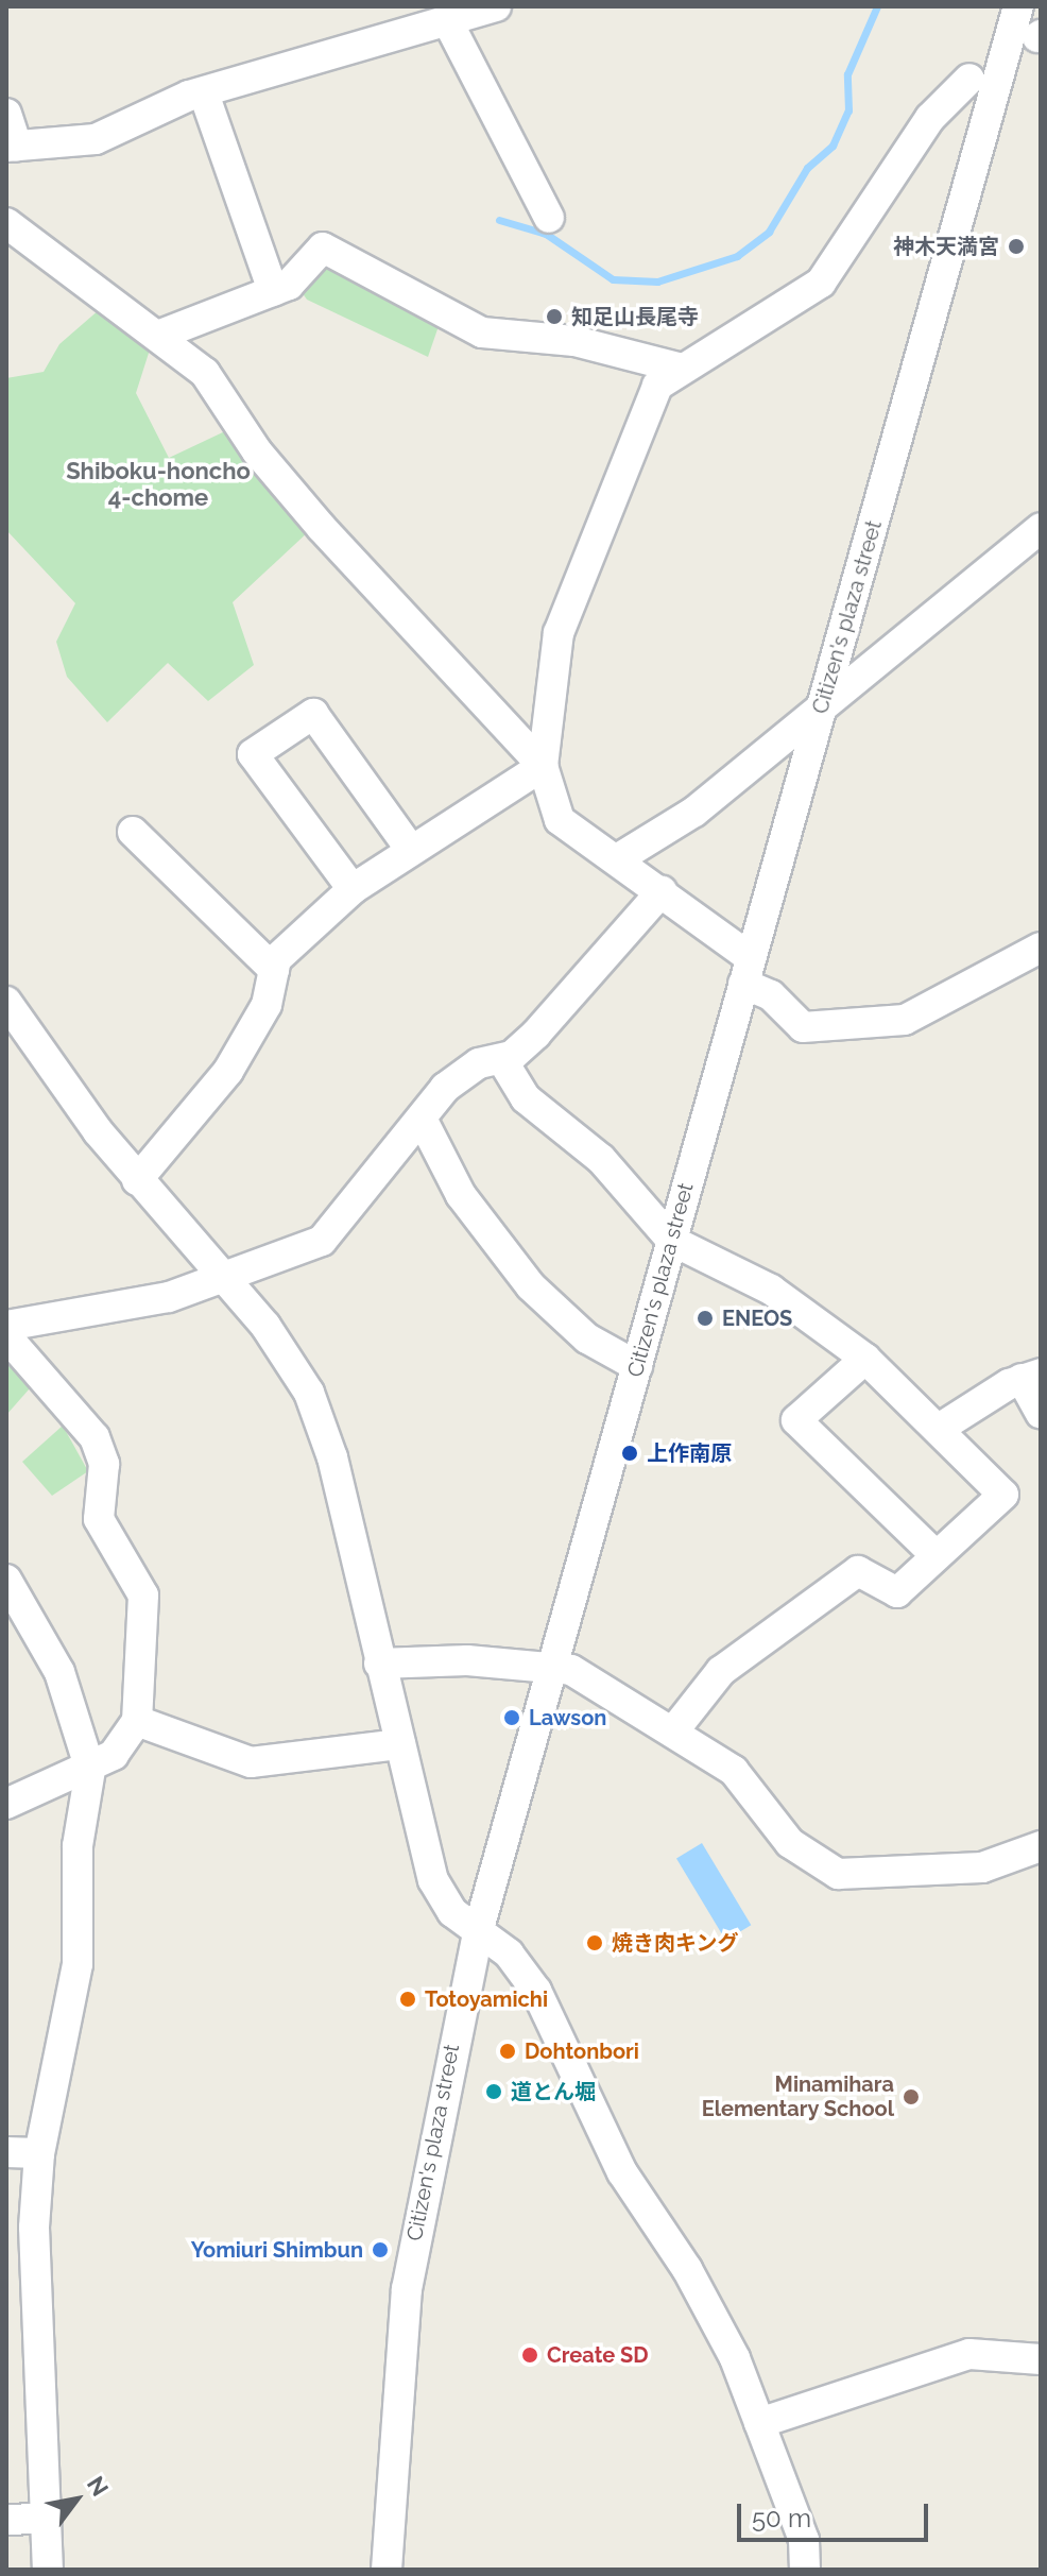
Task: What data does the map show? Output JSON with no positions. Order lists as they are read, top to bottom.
{
  "streets": {
    "street": ["Citizen's plaza street"]
  },
  "districts": ["Shiboku-honcho 4-chome"],
  "places": [
    "神木天満宮",
    "知足山長尾寺",
    "ENEOS",
    "上作南原",
    "Lawson",
    "焼き肉キング",
    "Totoyamichi",
    "Dohtonbori",
    "道とん堀",
    "Minamihara Elementary School",
    "Yomiuri Shimbun",
    "Create SD"
  ],
  "scale_bar": "50 m",
  "north": "top right"
}
